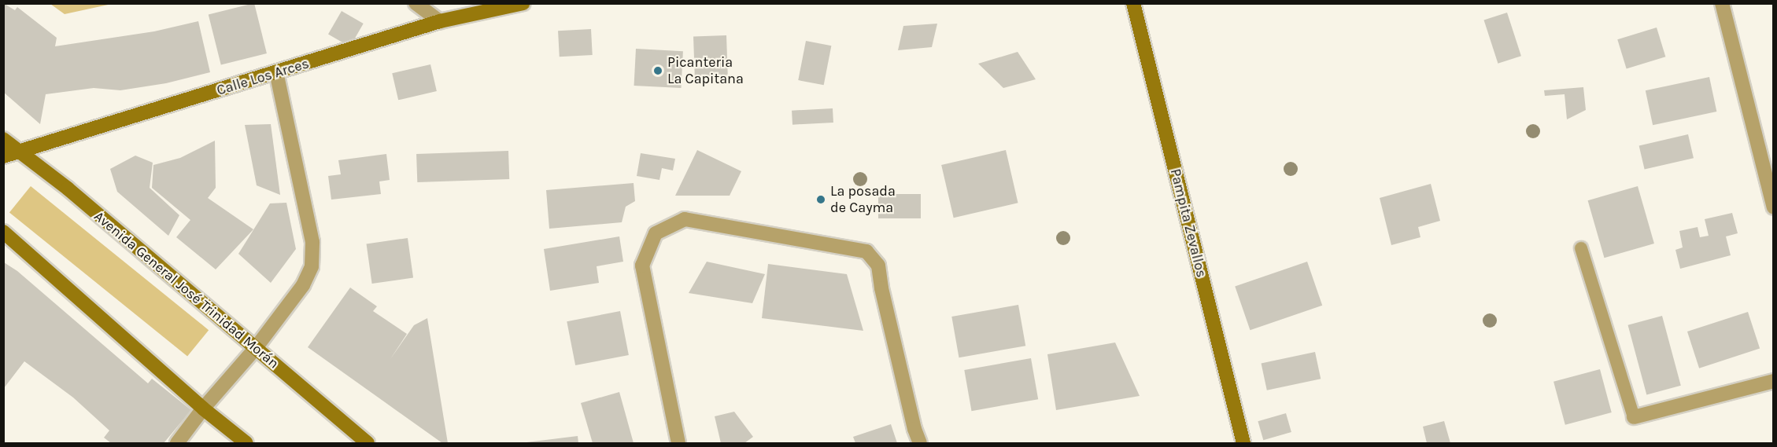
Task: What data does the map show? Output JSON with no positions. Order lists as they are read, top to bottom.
{
  "streets": {
    "street": ["Calle Los Arces", "Pampita Zevallos", "Avenida General José Trinidad Morán"]
  },
  "crossings": [
    ["Calle Los Arces", "Avenida General José Trinidad Morán"]
  ],
  "places": ["Picanteria La Capitana", "La posada de Cayma"]
}
